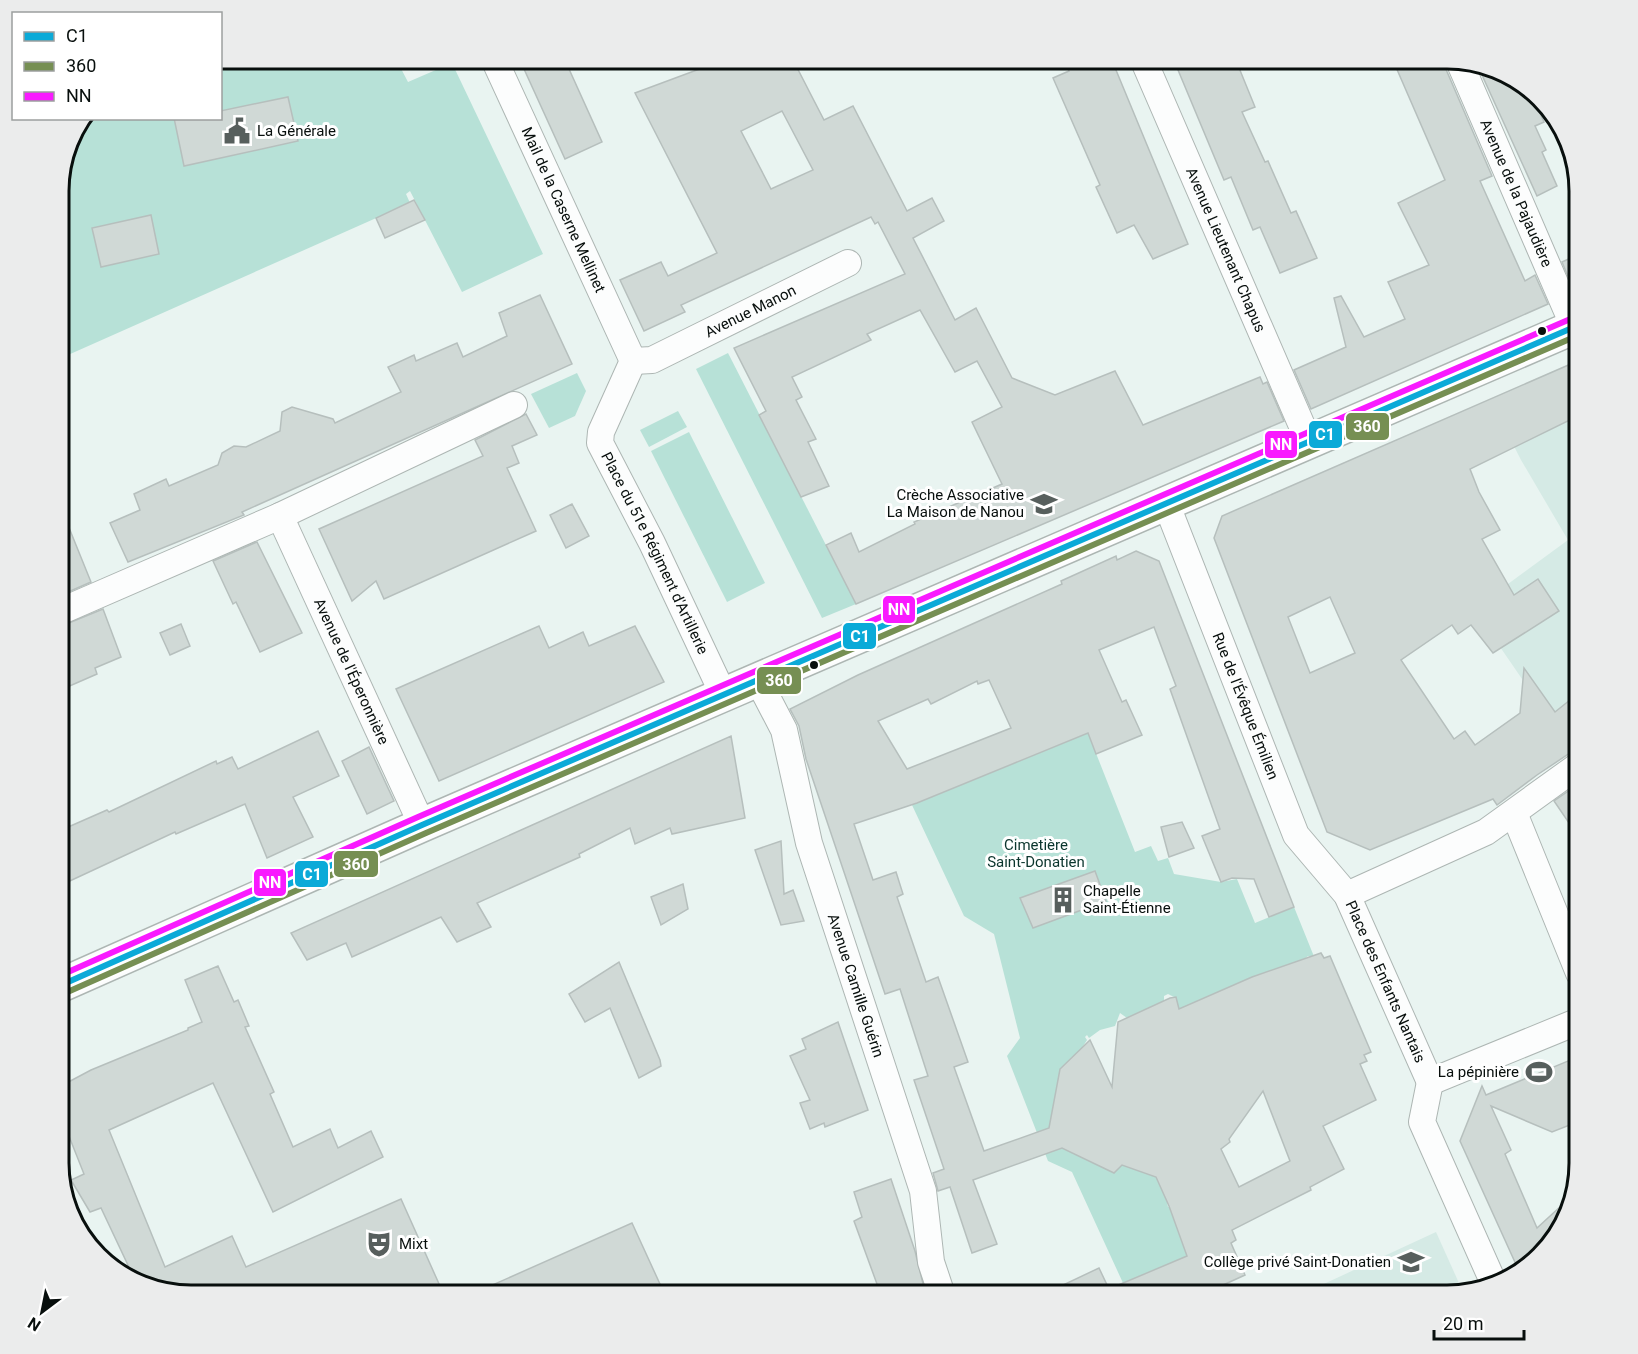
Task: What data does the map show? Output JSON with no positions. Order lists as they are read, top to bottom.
{
  "streets": {
    "street": [
      "Avenue de la Pajaudière",
      "Mail de la Caserne Mellinet",
      "Avenue Lieutenant Chapus",
      "Avenue Manon",
      "Place du 51e Régiment d'Artillerie",
      "Avenue de l'Éperonnière",
      "Rue de l'Évêque Émilien",
      "Place des Enfants Nantais",
      "Avenue Camille Guérin"
    ]
  },
  "crossings": [
    ["Mail de la Caserne Mellinet", "Avenue Manon"],
    ["Mail de la Caserne Mellinet", "Place du 51e Régiment d'Artillerie"],
    ["Avenue Manon", "Place du 51e Régiment d'Artillerie"],
    ["Rue de l'Évêque Émilien", "Place des Enfants Nantais"]
  ],
  "parks": ["Cimetière Saint-Donatien"],
  "places": {
    "public building": ["La Générale"],
    "school or university": ["Crèche Associative La Maison de Nanou", "Collège privé Saint-Donatien"],
    "building": ["Chapelle Saint-Étienne"],
    "sports": ["La pépinière"],
    "theatre": ["Mixt"]
  },
  "lines": ["transit line NN", "transit line C1", "transit line 360"],
  "legend": ["C1", "360", "NN"],
  "scale_bar": "20 m",
  "north": "bottom left"
}
